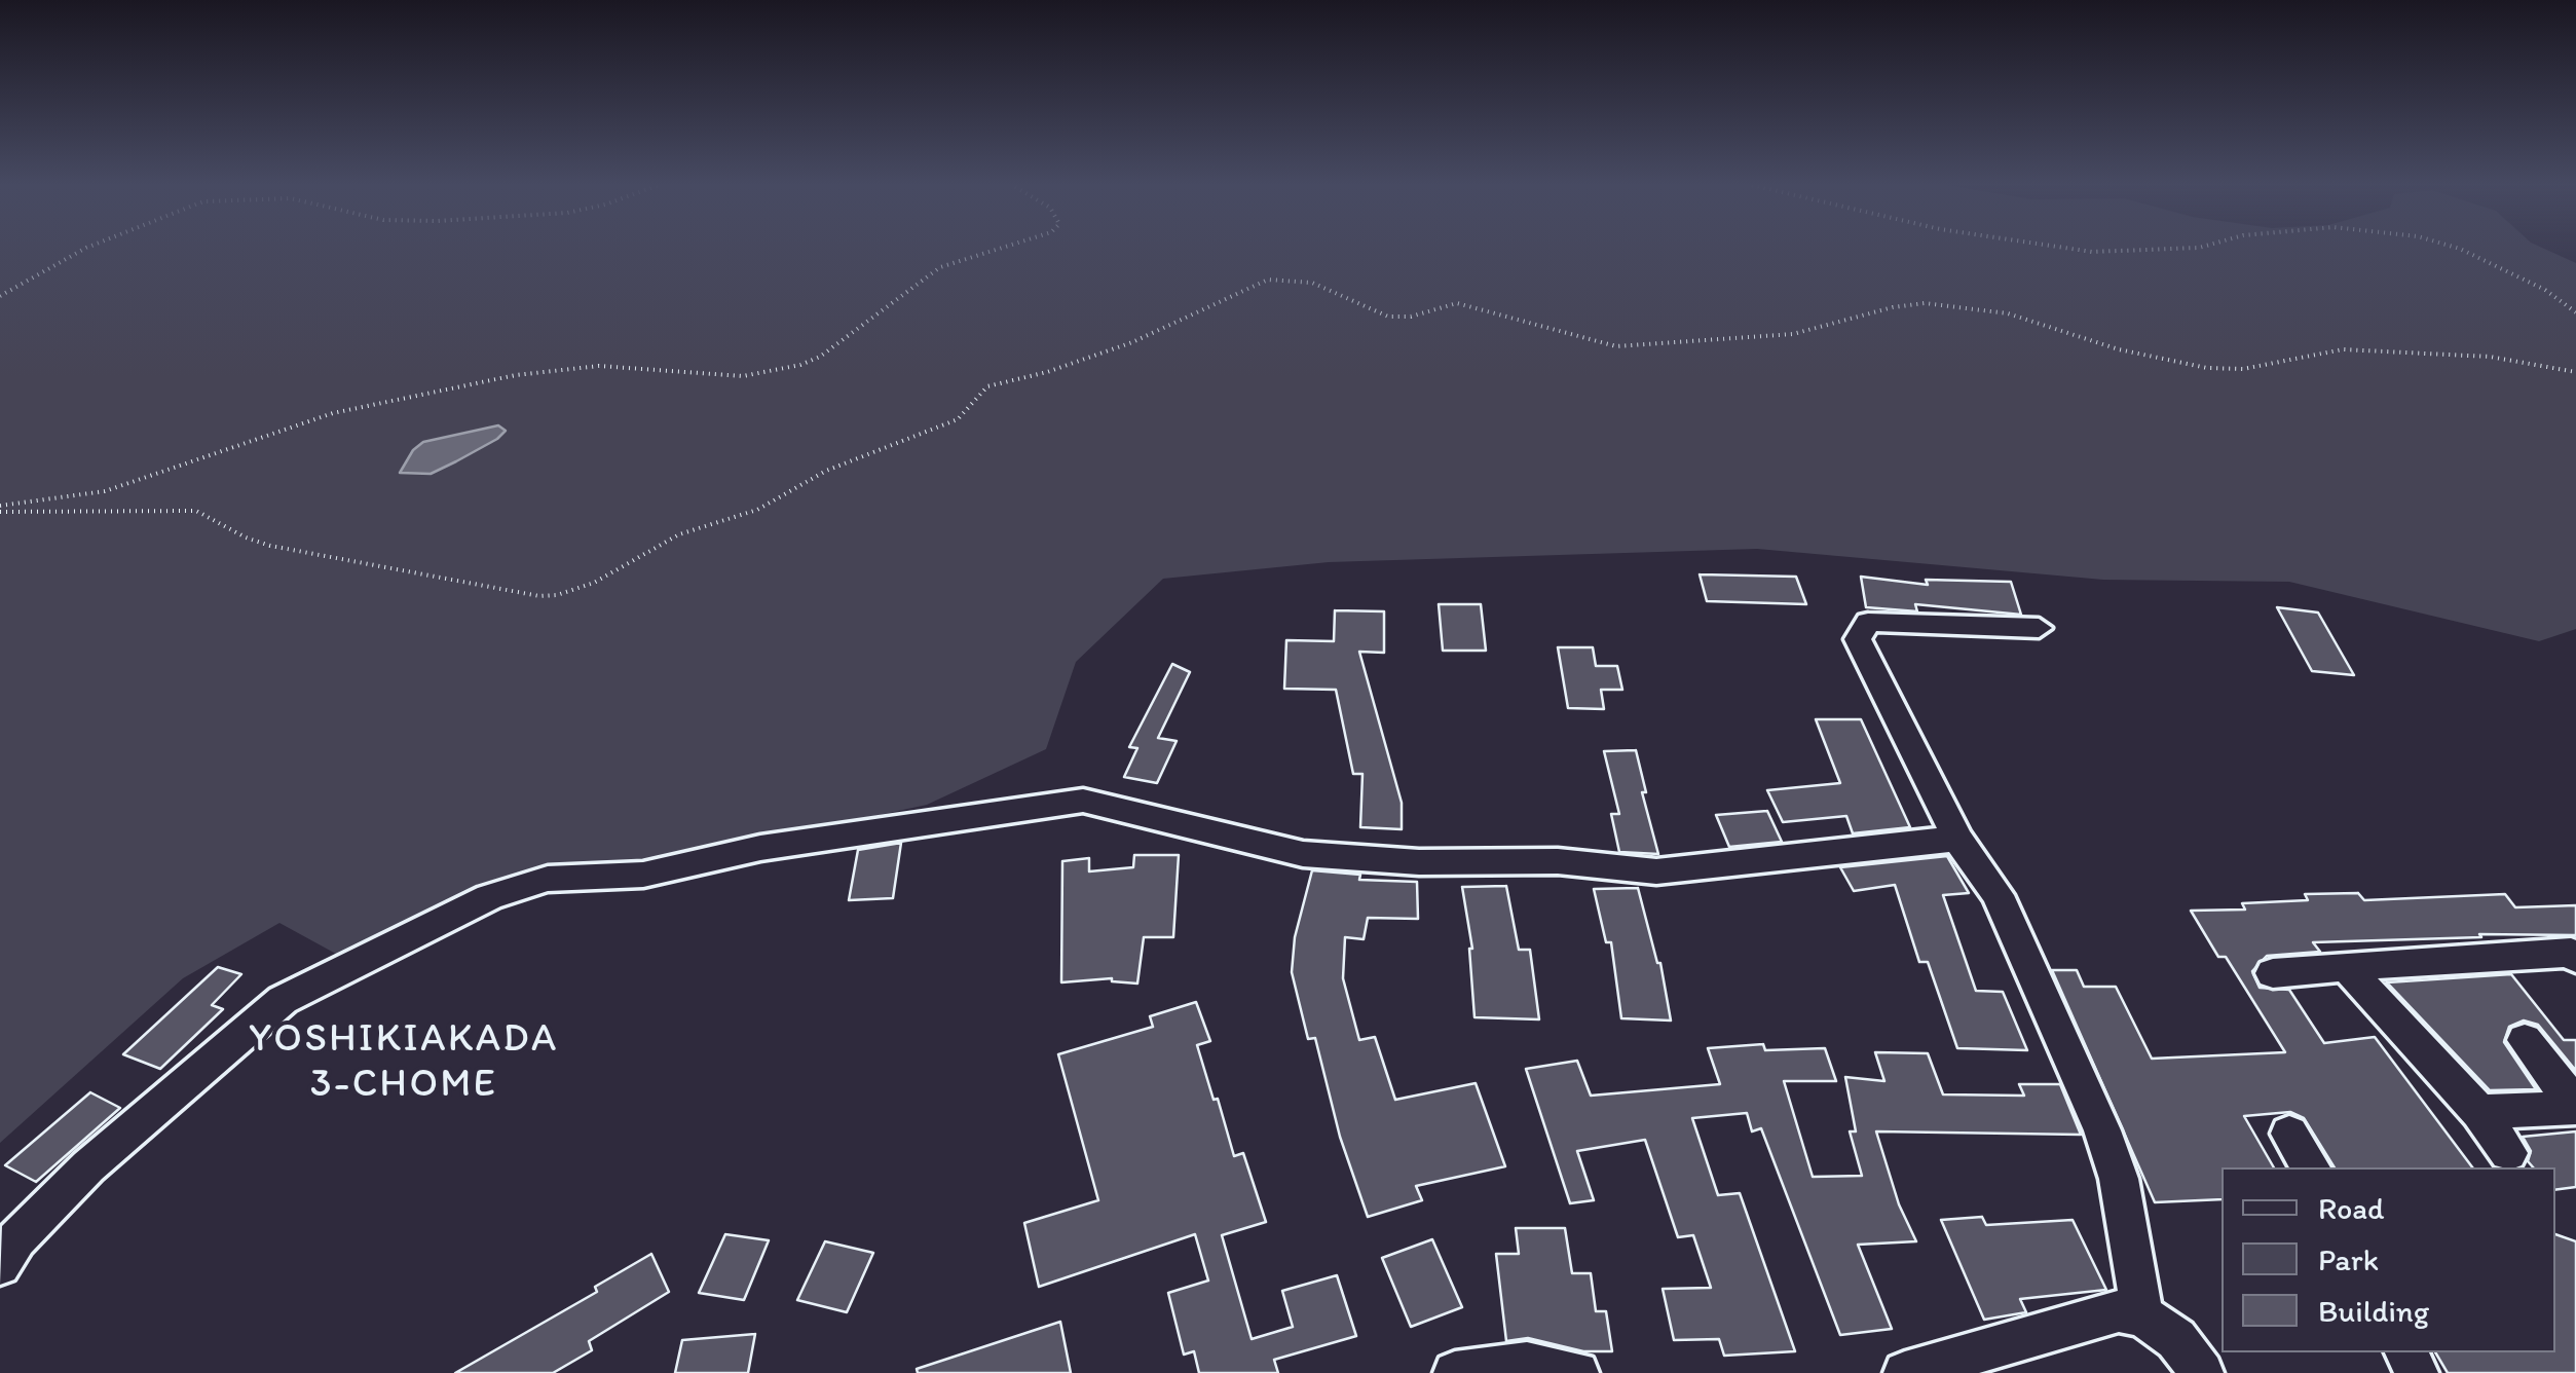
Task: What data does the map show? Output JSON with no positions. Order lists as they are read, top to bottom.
{
  "districts": ["YOSHIKIAKADA 3-CHOME"],
  "legend": ["Road", "Park", "Building"]
}
